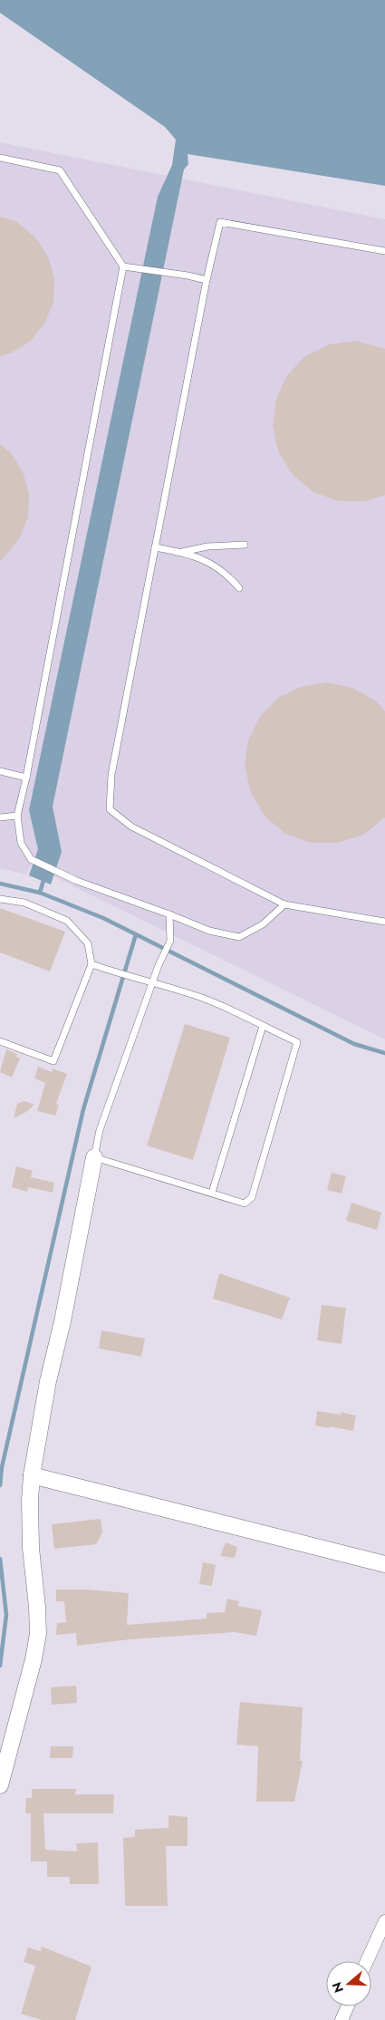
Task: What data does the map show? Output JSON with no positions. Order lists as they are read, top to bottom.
{
  "north": "left"
}
